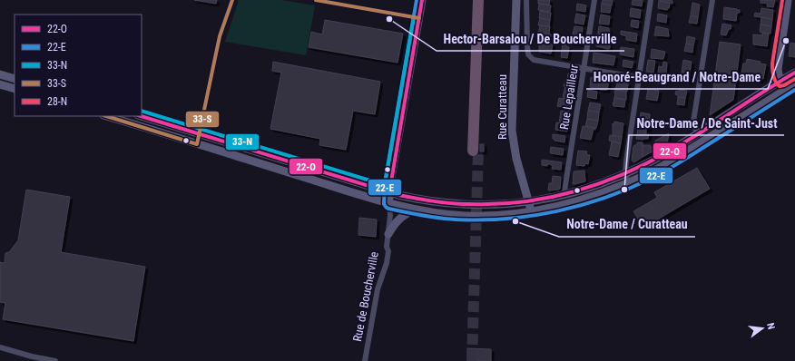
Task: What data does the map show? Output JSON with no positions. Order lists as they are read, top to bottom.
{
  "streets": {
    "main road": ["Rue Curatteau", "Rue de Boucherville"],
    "street": ["Rue Lepailleur"]
  },
  "places": [
    "Hector-Barsalou / De Boucherville",
    "Honoré-Beaugrand / Notre-Dame",
    "Notre-Dame / De Saint-Just",
    "Notre-Dame / Curatteau"
  ],
  "lines": [
    "transit line 22-O",
    "transit line 22-E",
    "transit line 33-S",
    "transit line 28-N",
    "transit line 33-N"
  ],
  "legend": [
    "22-O",
    "22-E",
    "33-N",
    "33-S",
    "28-N"
  ],
  "north": "right"
}
